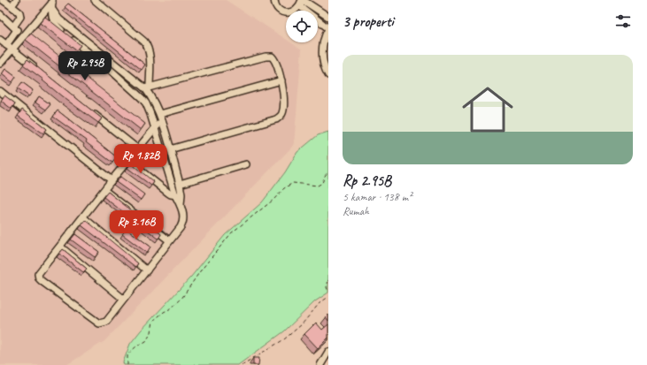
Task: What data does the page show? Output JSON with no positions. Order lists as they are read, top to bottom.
{
  "page": {
    "heading": "3 properti",
    "list": [
      {
        "name": "Rp 2.95B",
        "note": "5 kamar · 138 m² · Rumah"
      }
    ],
    "price": ["Rp 2.95B", "Rp 1.82B", "Rp 3.16B"]
  }
}
